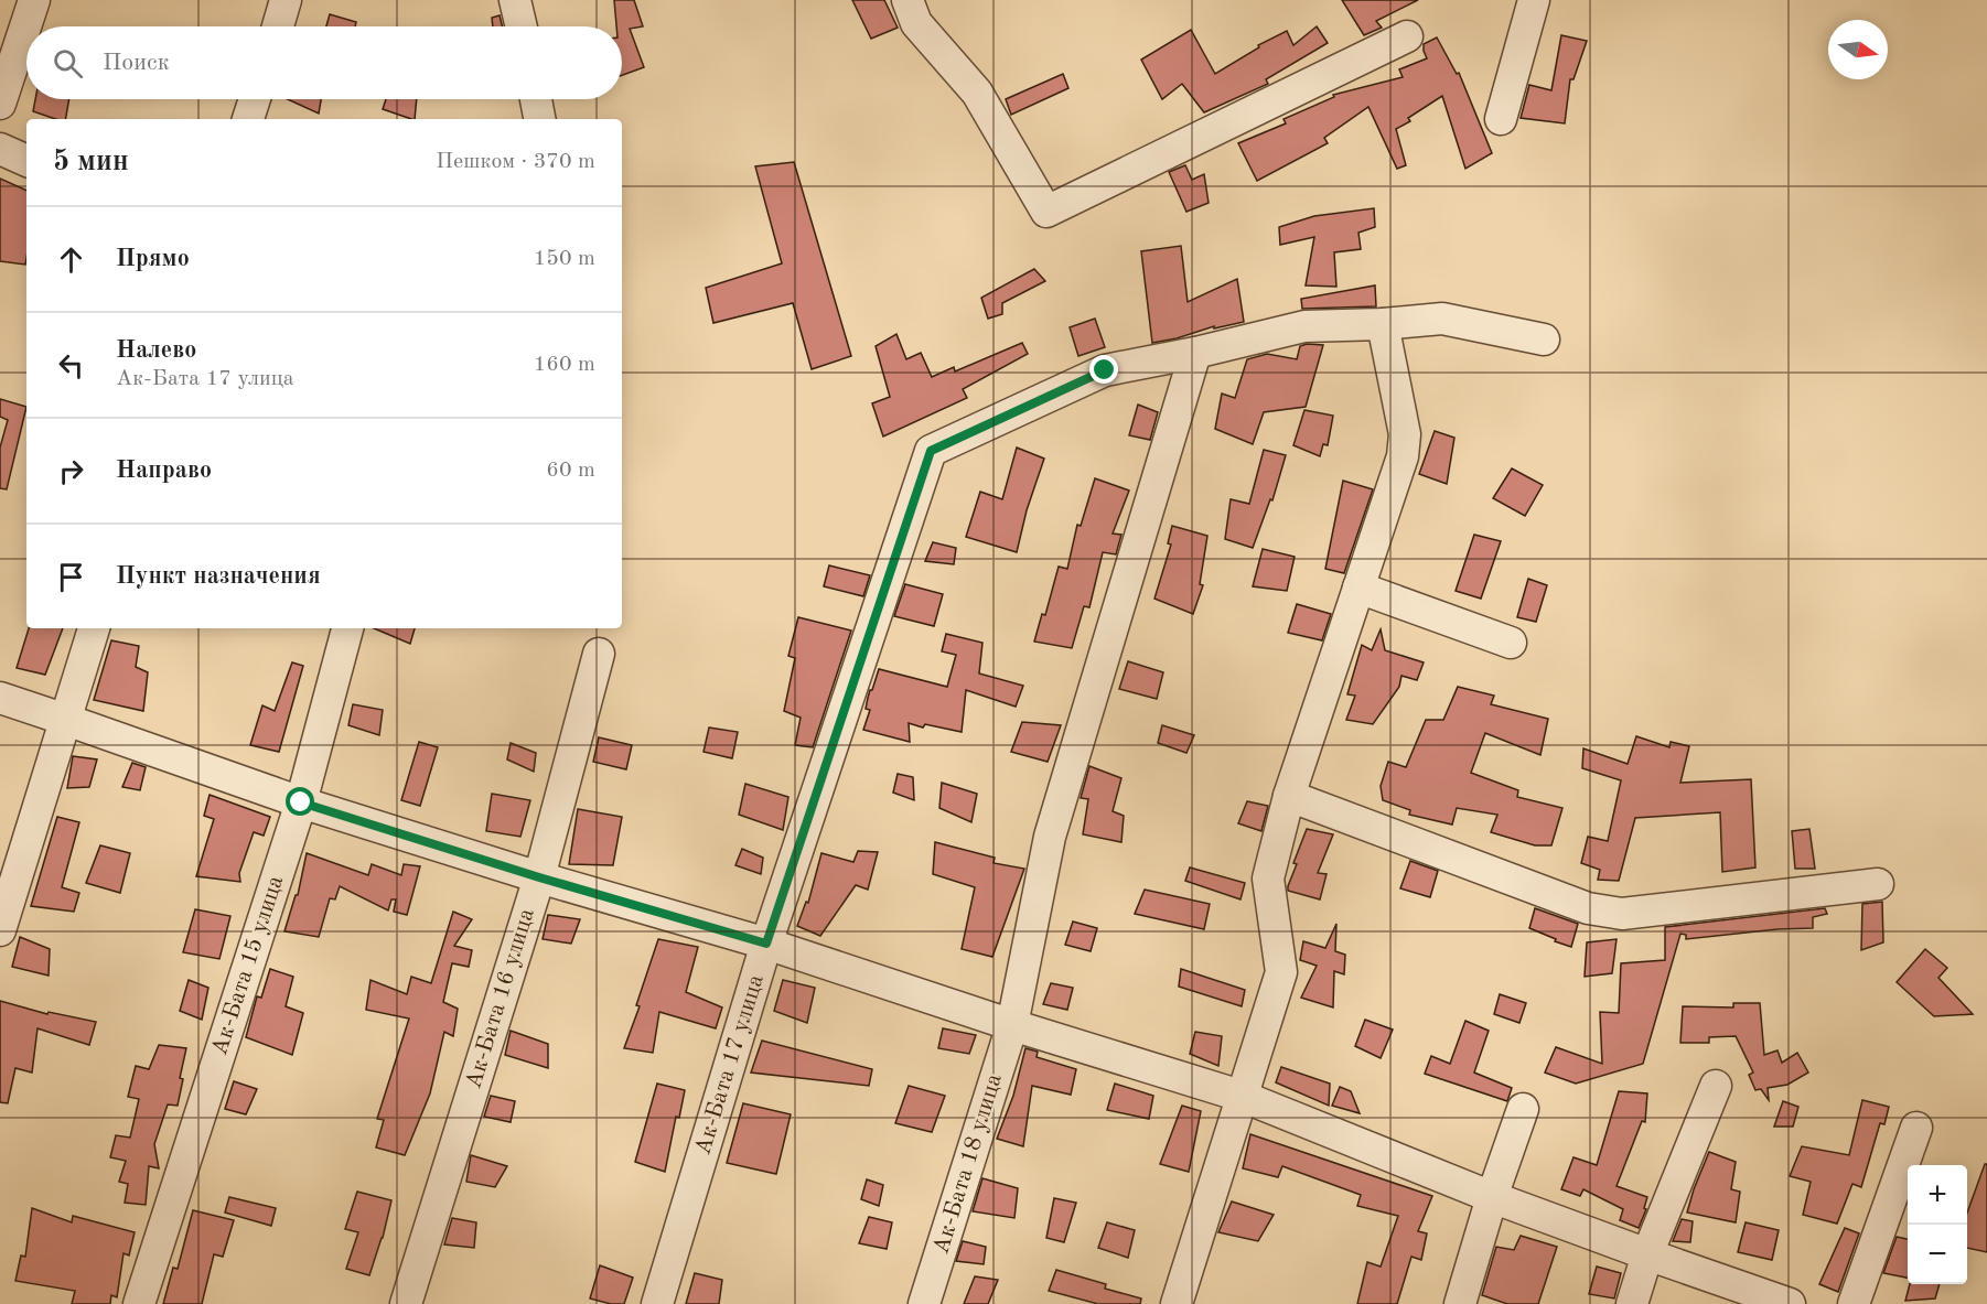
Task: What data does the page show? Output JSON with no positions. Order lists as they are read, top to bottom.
{
  "streets": {
    "street": [
      "Ак-Бата 15 улица",
      "Ак-Бата 16 улица",
      "Ак-Бата 17 улица",
      "Ак-Бата 18 улица"
    ]
  },
  "crossings": [
    ["Ак-Бата 17 улица", "Ак-Бата 18 улица"]
  ],
  "north": "right",
  "page": {
    "search": "Поиск",
    "heading": ["5 мин", "Пешком · 370 m"],
    "list": [
      ["Прямо", "150 m"],
      ["Налево", "Ак-Бата 17 улица", "160 m"],
      ["Направо", "60 m"],
      "Пункт назначения"
    ],
    "map_buttons": ["+", "−"]
  }
}
